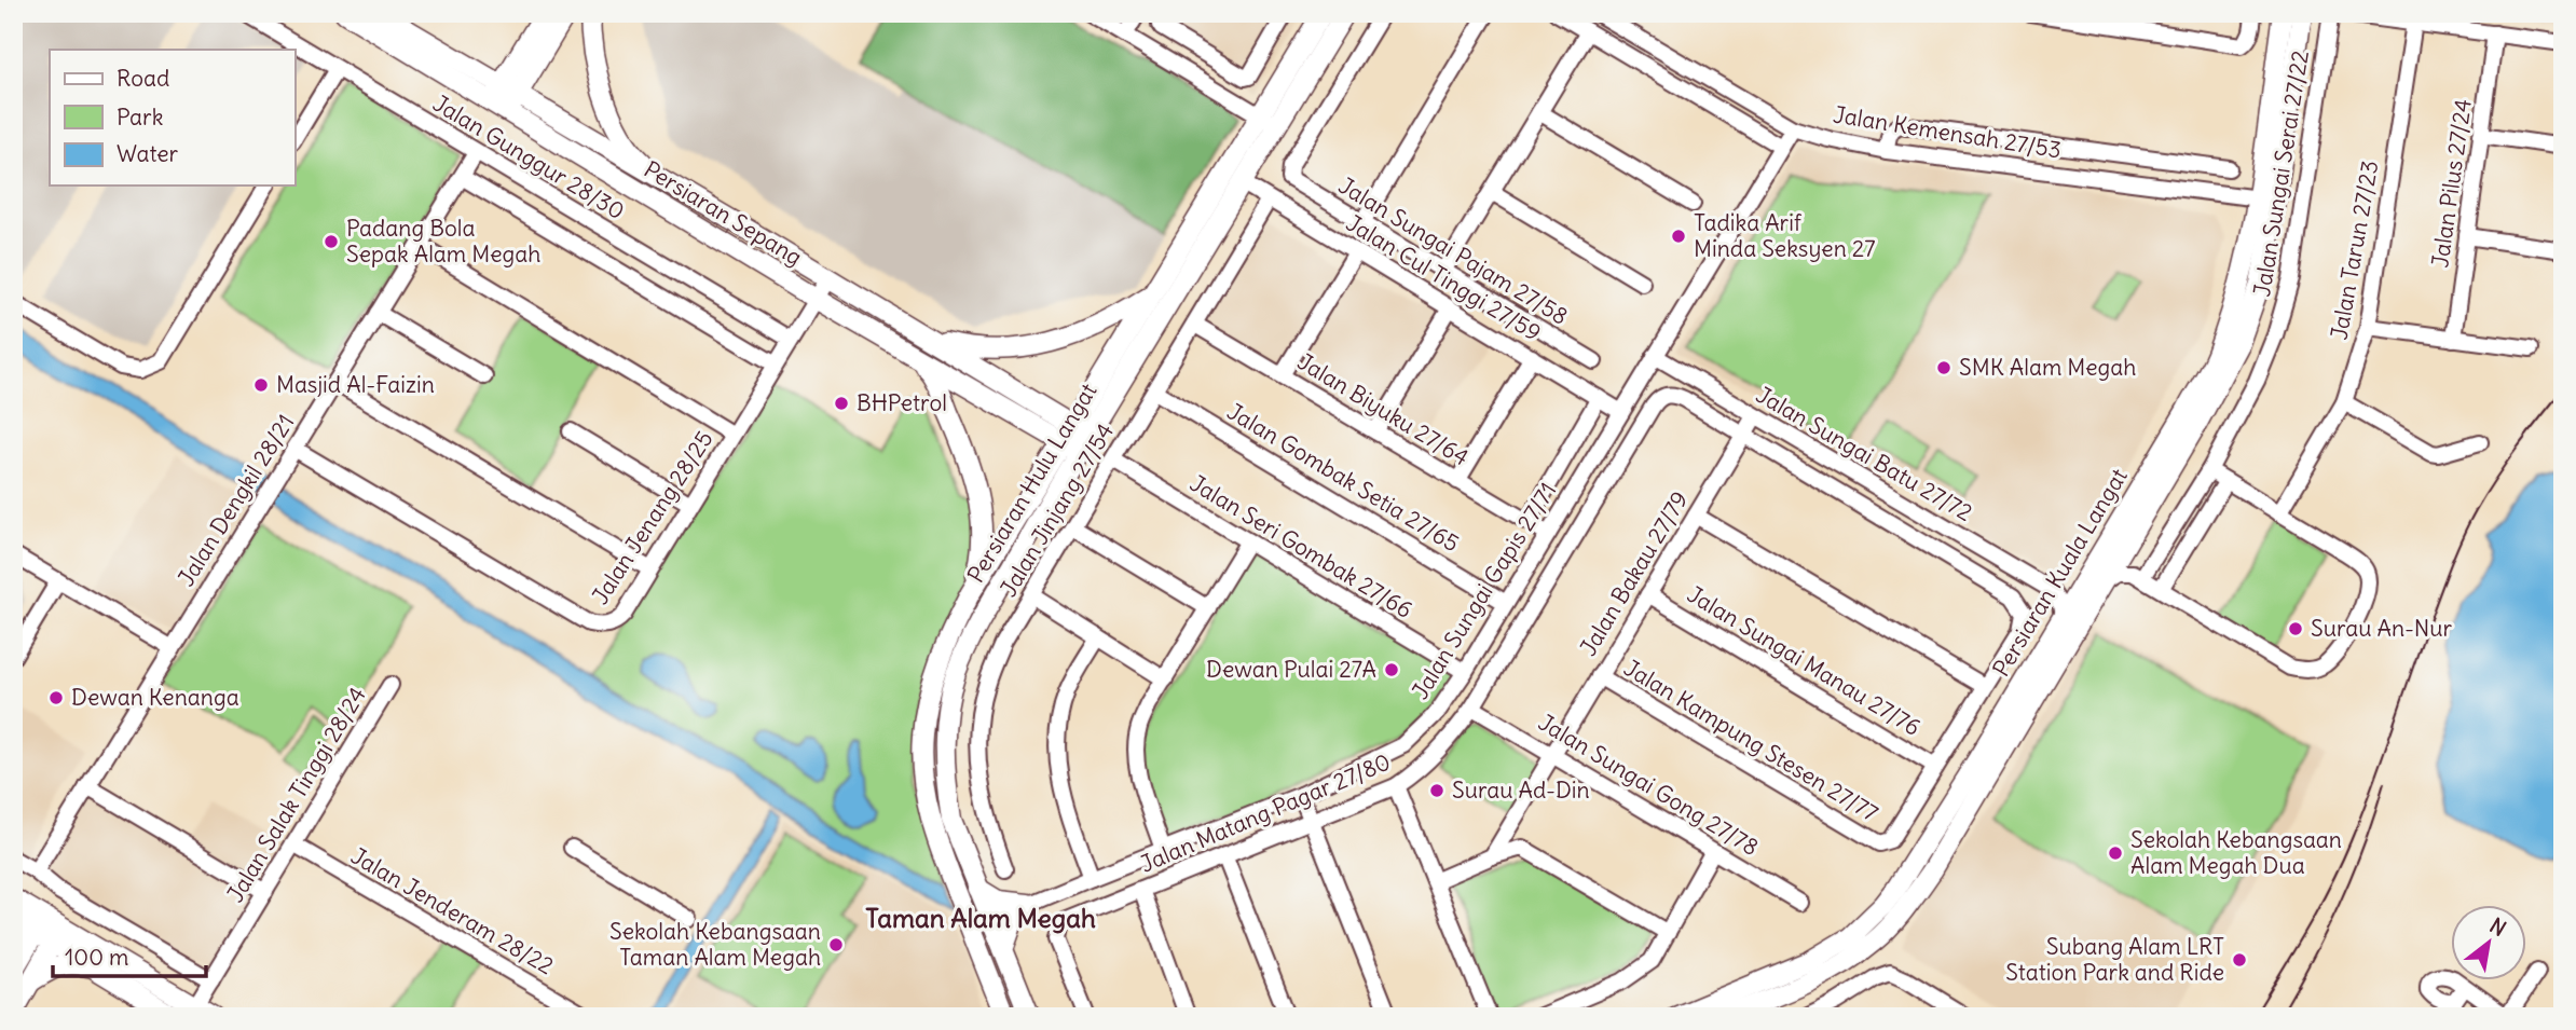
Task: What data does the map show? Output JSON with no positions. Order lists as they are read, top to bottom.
{
  "streets": {
    "main road": ["Persiaran Sepang", "Persiaran Hulu Langat", "Persiaran Kuala Langat"],
    "street": [
      "Jalan Kemensah 27/53",
      "Jalan Gunggur 28/30",
      "Jalan Sungai Serai 27/22",
      "Jalan Pilus 27/24",
      "Jalan Tarun 27/23",
      "Jalan Sungai Pajam 27/58",
      "Jalan Cul Tinggi 27/59",
      "Jalan Biyuku 27/64",
      "Jalan Sungai Batu 27/72",
      "Jalan Gombak Setia 27/65",
      "Jalan Dengkil 28/21",
      "Jalan Jinjang 27/54",
      "Jalan Jenang 28/25",
      "Jalan Seri Gombak 27/66",
      "Jalan Bakau 27/79",
      "Jalan Sungai Gapis 27/71",
      "Jalan Sungai Manau 27/76",
      "Jalan Kampung Stesen 27/77",
      "Jalan Sungai Gong 27/78",
      "Jalan Salak Tinggi 28/24",
      "Jalan Matang Pagar 27/80",
      "Jalan Jenderam 28/22"
    ]
  },
  "crossings": [
    ["Jalan Kemensah 27/53", "Persiaran Kuala Langat"],
    ["Jalan Kemensah 27/53", "Jalan Sungai Gapis 27/71"],
    ["Jalan Gunggur 28/30", "Jalan Dengkil 28/21"],
    ["Jalan Gunggur 28/30", "Jalan Jenang 28/25"],
    ["Persiaran Sepang", "Persiaran Hulu Langat"],
    ["Persiaran Sepang", "Jalan Jenang 28/25"],
    ["Jalan Cul Tinggi 27/59", "Persiaran Hulu Langat"],
    ["Jalan Cul Tinggi 27/59", "Jalan Jinjang 27/54"],
    ["Jalan Cul Tinggi 27/59", "Jalan Sungai Gapis 27/71"],
    ["Jalan Biyuku 27/64", "Jalan Jinjang 27/54"],
    ["Jalan Biyuku 27/64", "Jalan Sungai Gapis 27/71"],
    ["Jalan Sungai Batu 27/72", "Jalan Bakau 27/79"],
    ["Jalan Sungai Batu 27/72", "Jalan Sungai Gapis 27/71"],
    ["Jalan Gombak Setia 27/65", "Jalan Jinjang 27/54"],
    ["Jalan Gombak Setia 27/65", "Jalan Sungai Gapis 27/71"],
    ["Persiaran Hulu Langat", "Jalan Sungai Gapis 27/71"],
    ["Jalan Dengkil 28/21", "Jalan Jenang 28/25"],
    ["Jalan Jinjang 27/54", "Jalan Seri Gombak 27/66"],
    ["Jalan Seri Gombak 27/66", "Jalan Sungai Gapis 27/71"],
    ["Jalan Bakau 27/79", "Jalan Sungai Manau 27/76"],
    ["Jalan Bakau 27/79", "Jalan Kampung Stesen 27/77"],
    ["Jalan Bakau 27/79", "Jalan Sungai Gong 27/78"],
    ["Jalan Bakau 27/79", "Jalan Matang Pagar 27/80"],
    ["Jalan Sungai Manau 27/76", "Jalan Kampung Stesen 27/77"],
    ["Jalan Sungai Gong 27/78", "Jalan Matang Pagar 27/80"],
    ["Jalan Salak Tinggi 28/24", "Jalan Jenderam 28/22"]
  ],
  "districts": ["Taman Alam Megah"],
  "places": [
    "Tadika Arif Minda Seksyen 27",
    "Padang Bola Sepak Alam Megah",
    "SMK Alam Megah",
    "Masjid Al-Faizin",
    "BHPetrol",
    "Surau An-Nur",
    "Dewan Pulai 27A",
    "Dewan Kenanga",
    "Surau Ad-Din",
    "Sekolah Kebangsaan Alam Megah Dua",
    "Sekolah Kebangsaan Taman Alam Megah",
    "Subang Alam LRT Station Park and Ride"
  ],
  "legend": ["Road", "Park", "Water"],
  "scale_bar": "100 m",
  "north": "top right"
}
